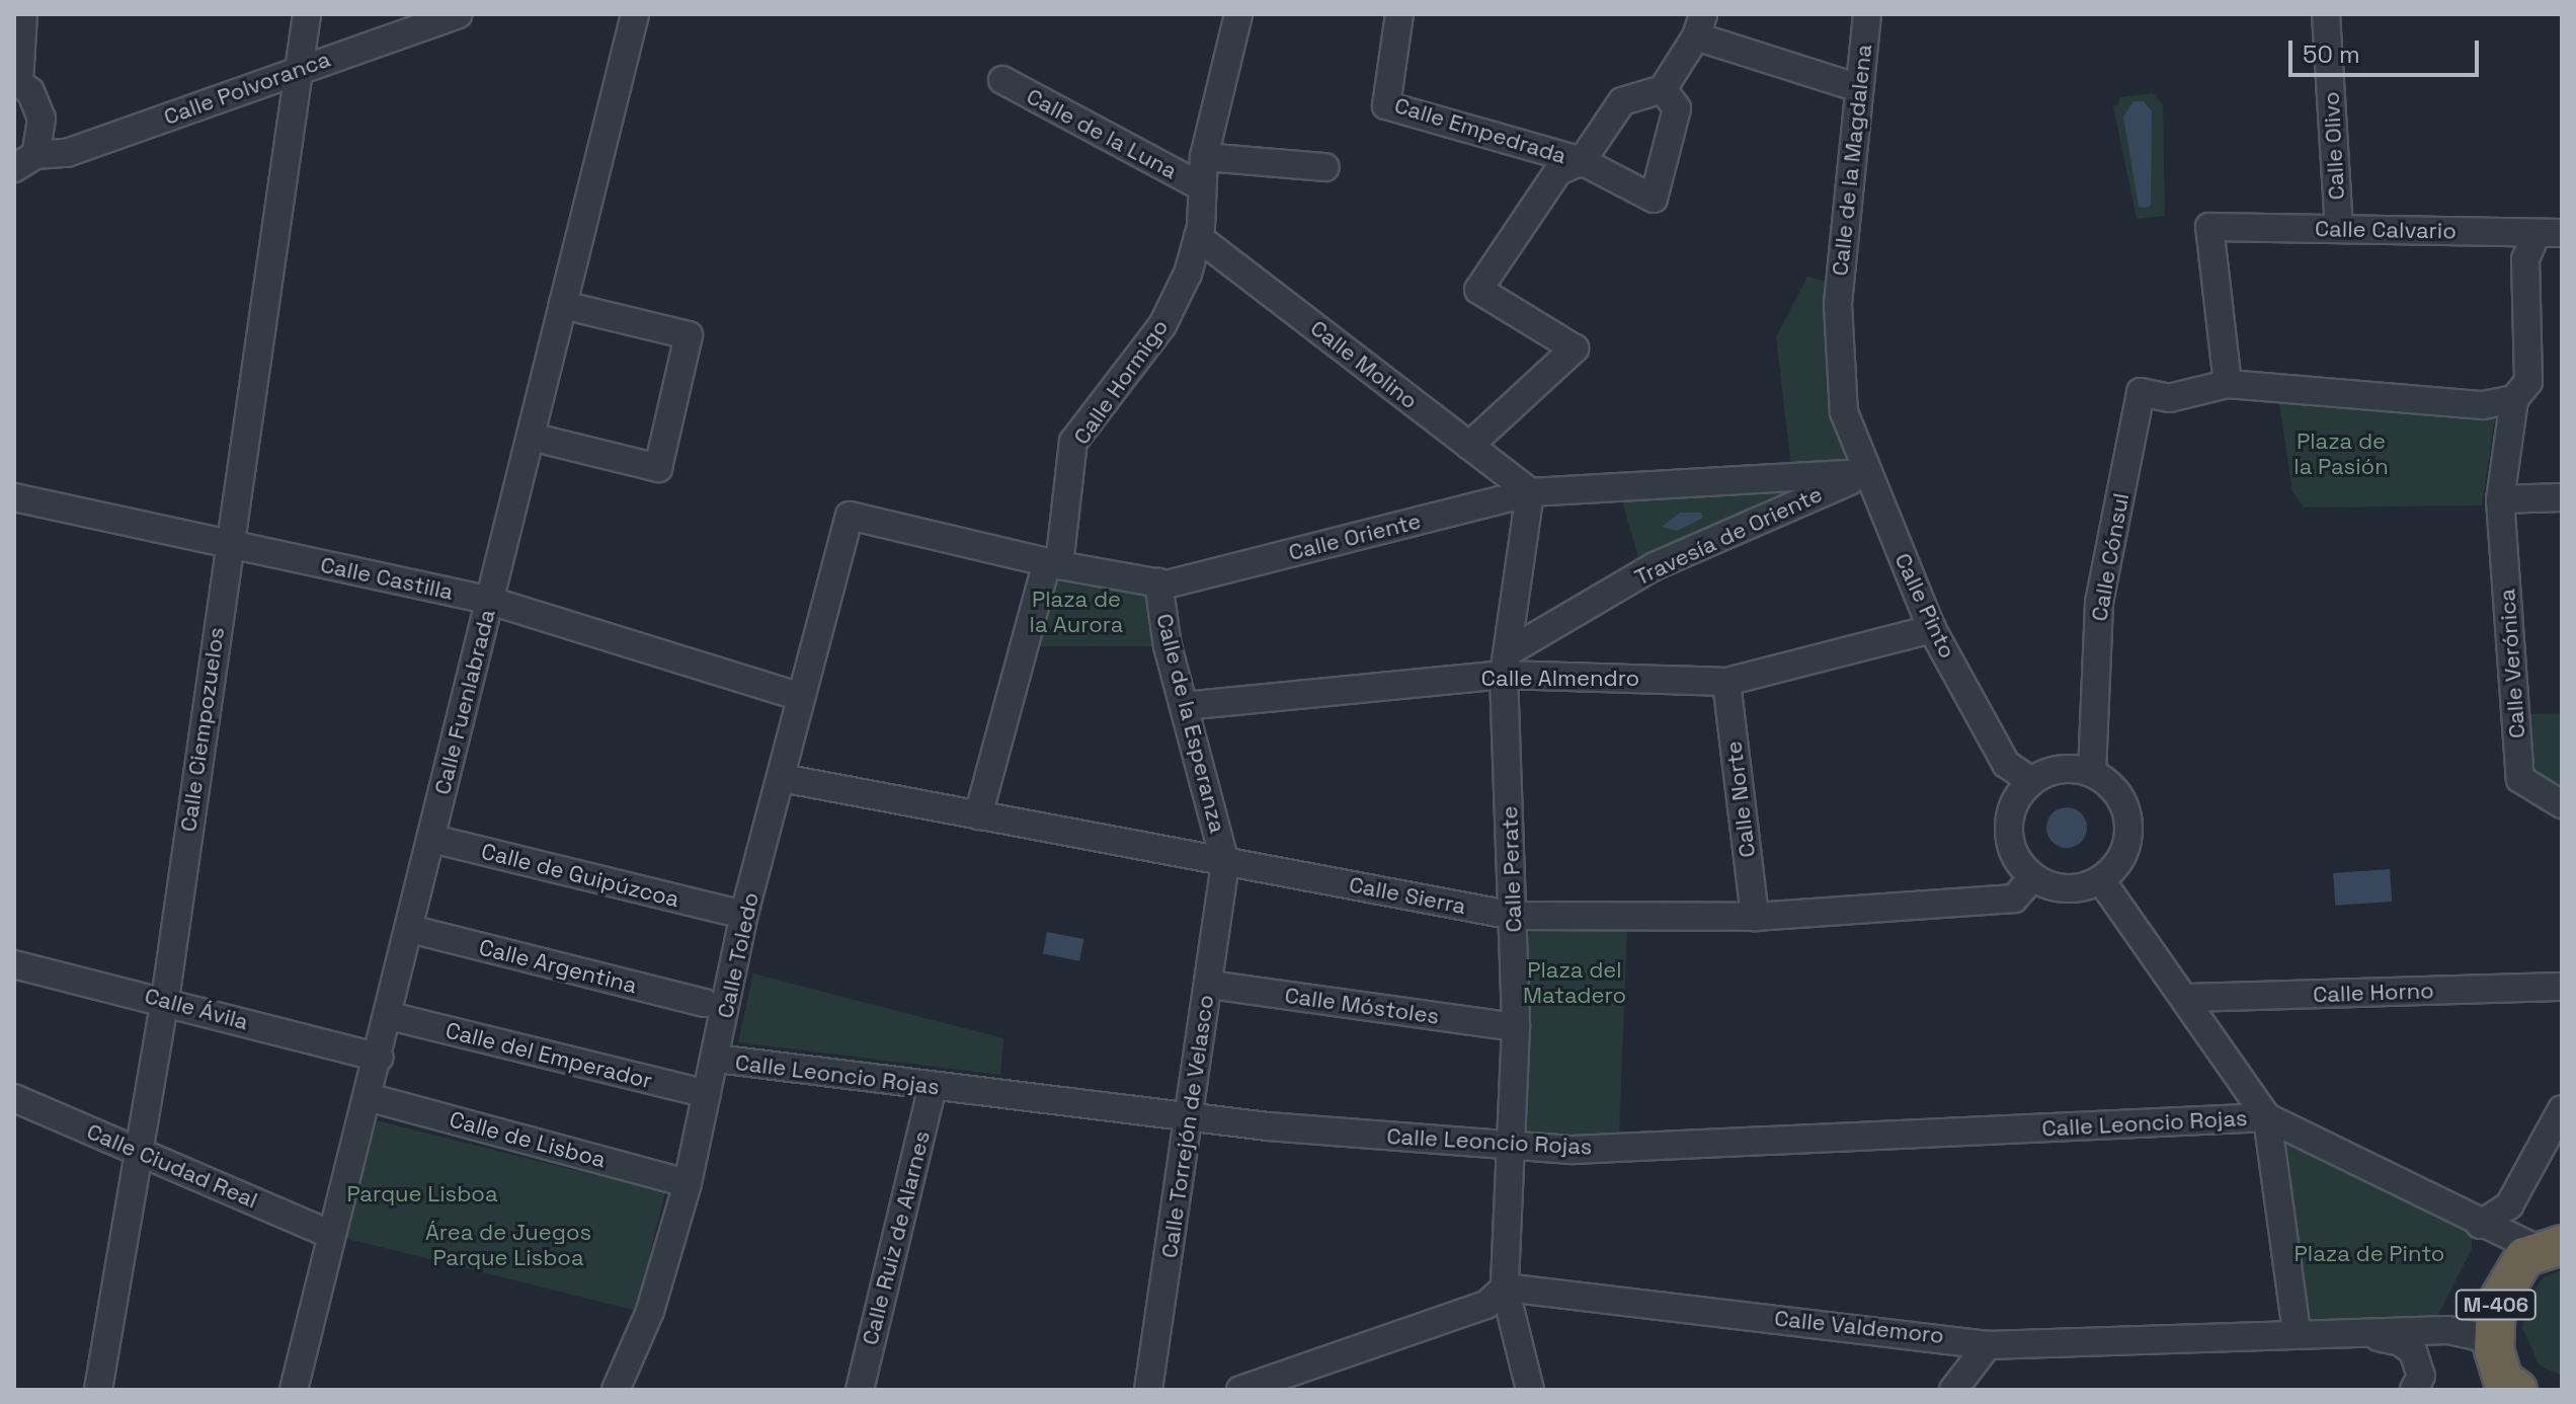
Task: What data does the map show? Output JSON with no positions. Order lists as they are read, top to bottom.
{
  "streets": {
    "highway": ["M-406"],
    "street": [
      "Calle Polvoranca",
      "Calle Empedrada",
      "Calle de la Luna",
      "Calle Olivo",
      "Calle de la Magdalena",
      "Calle Calvario",
      "Calle Molino",
      "Calle Hormigo",
      "Travesía de Oriente",
      "Calle Oriente",
      "Calle Cónsul",
      "Calle Castilla",
      "Calle Pinto",
      "Calle Verónica",
      "Calle Almendro",
      "Calle Fuenlabrada",
      "Calle de la Esperanza",
      "Calle Ciempozuelos",
      "Calle Norte",
      "Calle Perate",
      "Calle de Guipúzcoa",
      "Calle Sierra",
      "Calle Toledo",
      "Calle Argentina",
      "Calle Horno",
      "Calle Móstoles",
      "Calle Ávila",
      "Calle del Emperador",
      "Calle Leoncio Rojas",
      "Calle Torrejón de Velasco",
      "Calle de Lisboa",
      "Calle Ciudad Real",
      "Calle Ruiz de Alarnes",
      "Calle Valdemoro"
    ]
  },
  "crossings": [
    ["Calle Polvoranca", "Calle Ciempozuelos"],
    ["Calle de la Luna", "Calle Hormigo"],
    ["Calle Olivo", "Calle Calvario"],
    ["Calle de la Magdalena", "Calle Pinto"],
    ["Calle Calvario", "Calle Cónsul"],
    ["Calle Molino", "Calle Hormigo"],
    ["Calle Molino", "Calle Oriente"],
    ["Calle Molino", "Calle Perate"],
    ["Calle Hormigo", "Calle Oriente"],
    ["Calle Hormigo", "Calle Sierra"],
    ["Travesía de Oriente", "Calle Oriente"],
    ["Travesía de Oriente", "Calle Pinto"],
    ["Travesía de Oriente", "Calle Almendro"],
    ["Travesía de Oriente", "Calle Perate"],
    ["Calle Oriente", "Calle Pinto"],
    ["Calle Oriente", "Calle de la Esperanza"],
    ["Calle Oriente", "Calle Perate"],
    ["Calle Oriente", "Calle Toledo"],
    ["Calle Cónsul", "Calle Pinto"],
    ["Calle Cónsul", "Calle Sierra"],
    ["Calle Castilla", "Calle Fuenlabrada"],
    ["Calle Castilla", "Calle Ciempozuelos"],
    ["Calle Castilla", "Calle Toledo"],
    ["Calle Pinto", "Calle Almendro"],
    ["Calle Pinto", "Calle Sierra"],
    ["Calle Almendro", "Calle de la Esperanza"],
    ["Calle Almendro", "Calle Norte"],
    ["Calle Almendro", "Calle Perate"],
    ["Calle Fuenlabrada", "Calle de Guipúzcoa"],
    ["Calle Fuenlabrada", "Calle Argentina"],
    ["Calle Fuenlabrada", "Calle Ávila"],
    ["Calle Fuenlabrada", "Calle del Emperador"],
    ["Calle Fuenlabrada", "Calle de Lisboa"],
    ["Calle Fuenlabrada", "Calle Ciudad Real"],
    ["Calle de la Esperanza", "Calle Sierra"],
    ["Calle de la Esperanza", "Calle Torrejón de Velasco"],
    ["Calle Ciempozuelos", "Calle Ávila"],
    ["Calle Ciempozuelos", "Calle Ciudad Real"],
    ["Calle Norte", "Calle Sierra"],
    ["Calle Perate", "Calle Sierra"],
    ["Calle Perate", "Calle Móstoles"],
    ["Calle Perate", "Calle Leoncio Rojas"],
    ["Calle Perate", "Calle Valdemoro"],
    ["Calle Sierra", "Calle Toledo"],
    ["Calle Sierra", "Calle Torrejón de Velasco"],
    ["Calle Toledo", "Calle del Emperador"],
    ["Calle Toledo", "Calle Leoncio Rojas"],
    ["Calle Toledo", "Calle de Lisboa"],
    ["Calle Móstoles", "Calle Torrejón de Velasco"],
    ["Calle Leoncio Rojas", "Calle Torrejón de Velasco"],
    ["Calle Leoncio Rojas", "Calle Ruiz de Alarnes"],
    ["M-406", "Calle Valdemoro"]
  ],
  "parks": [
    "Plaza de la Pasión",
    "Plaza de la Aurora",
    "Plaza del Matadero",
    "Parque Lisboa",
    "Área de Juegos Parque Lisboa",
    "Plaza de Pinto"
  ],
  "scale_bar": "50 m"
}
